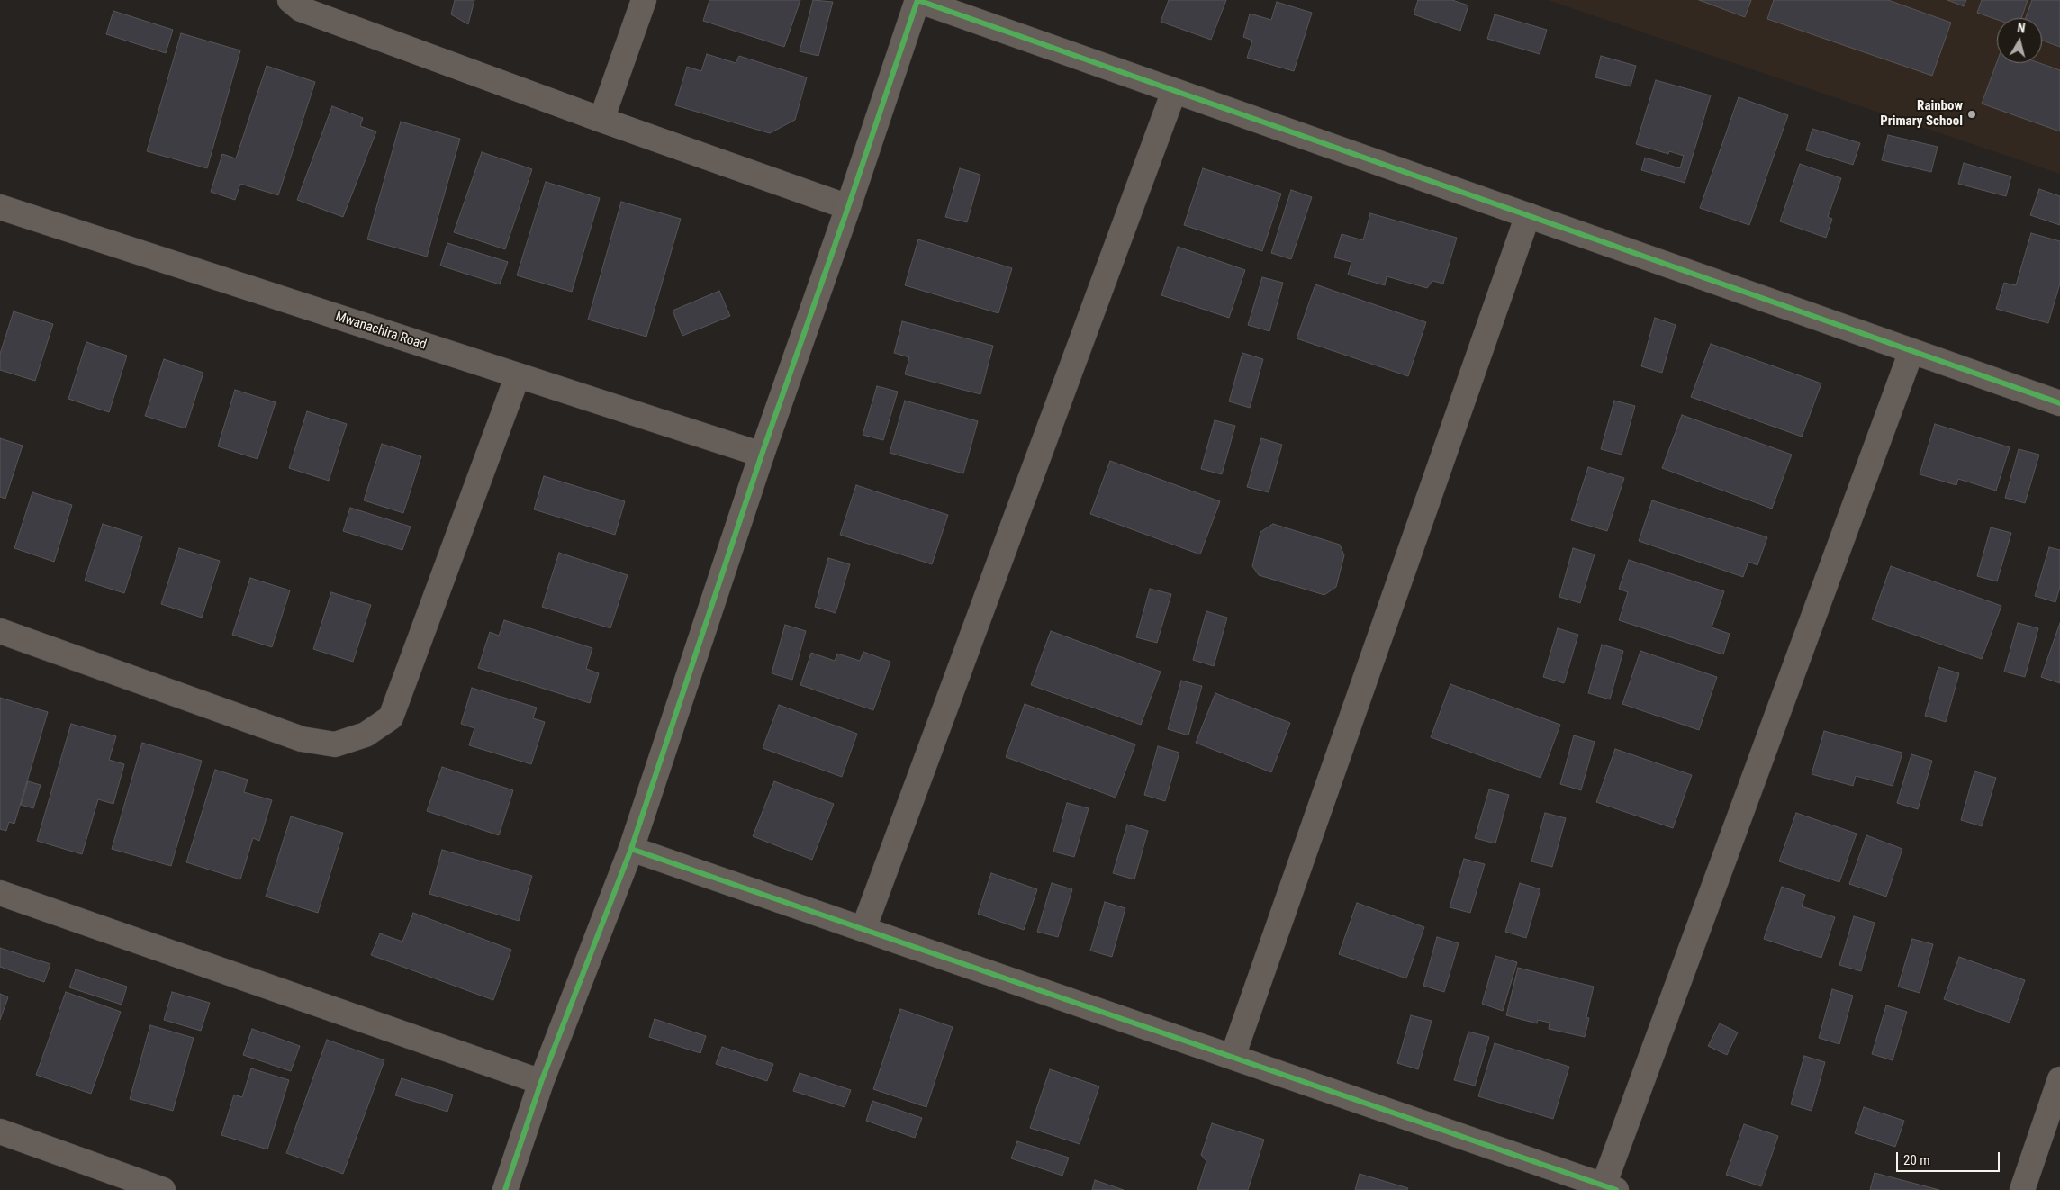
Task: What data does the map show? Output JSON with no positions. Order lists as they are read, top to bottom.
{
  "streets": {
    "street": ["Mwanachira Road"]
  },
  "places": ["Rainbow Primary School"],
  "scale_bar": "20 m",
  "north": "top"
}
